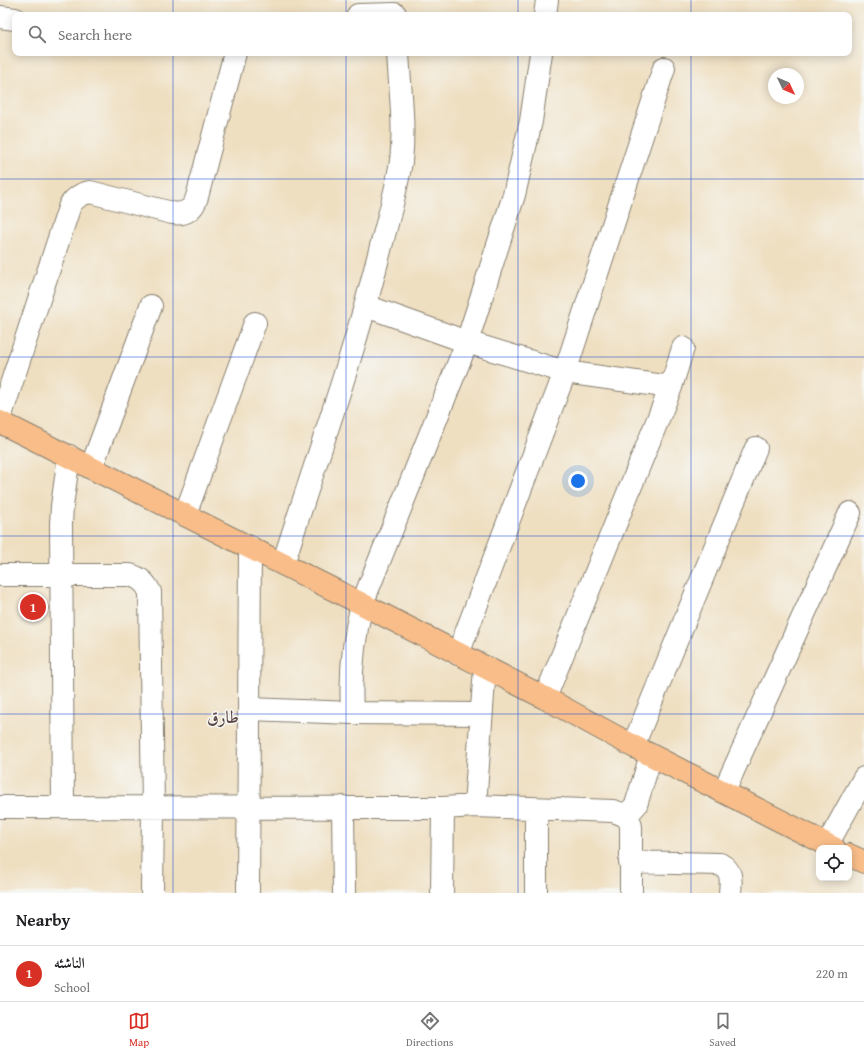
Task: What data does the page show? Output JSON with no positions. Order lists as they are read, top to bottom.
{
  "districts": ["طارق"],
  "north": "bottom right",
  "page": {
    "search": "Search here",
    "pins": "1",
    "heading": "Nearby",
    "list": [
      {
        "mark": "1",
        "name": "الناشئه",
        "note": "School",
        "value": "220 m"
      }
    ],
    "nav": ["Map", "Directions", "Saved"]
  }
}
